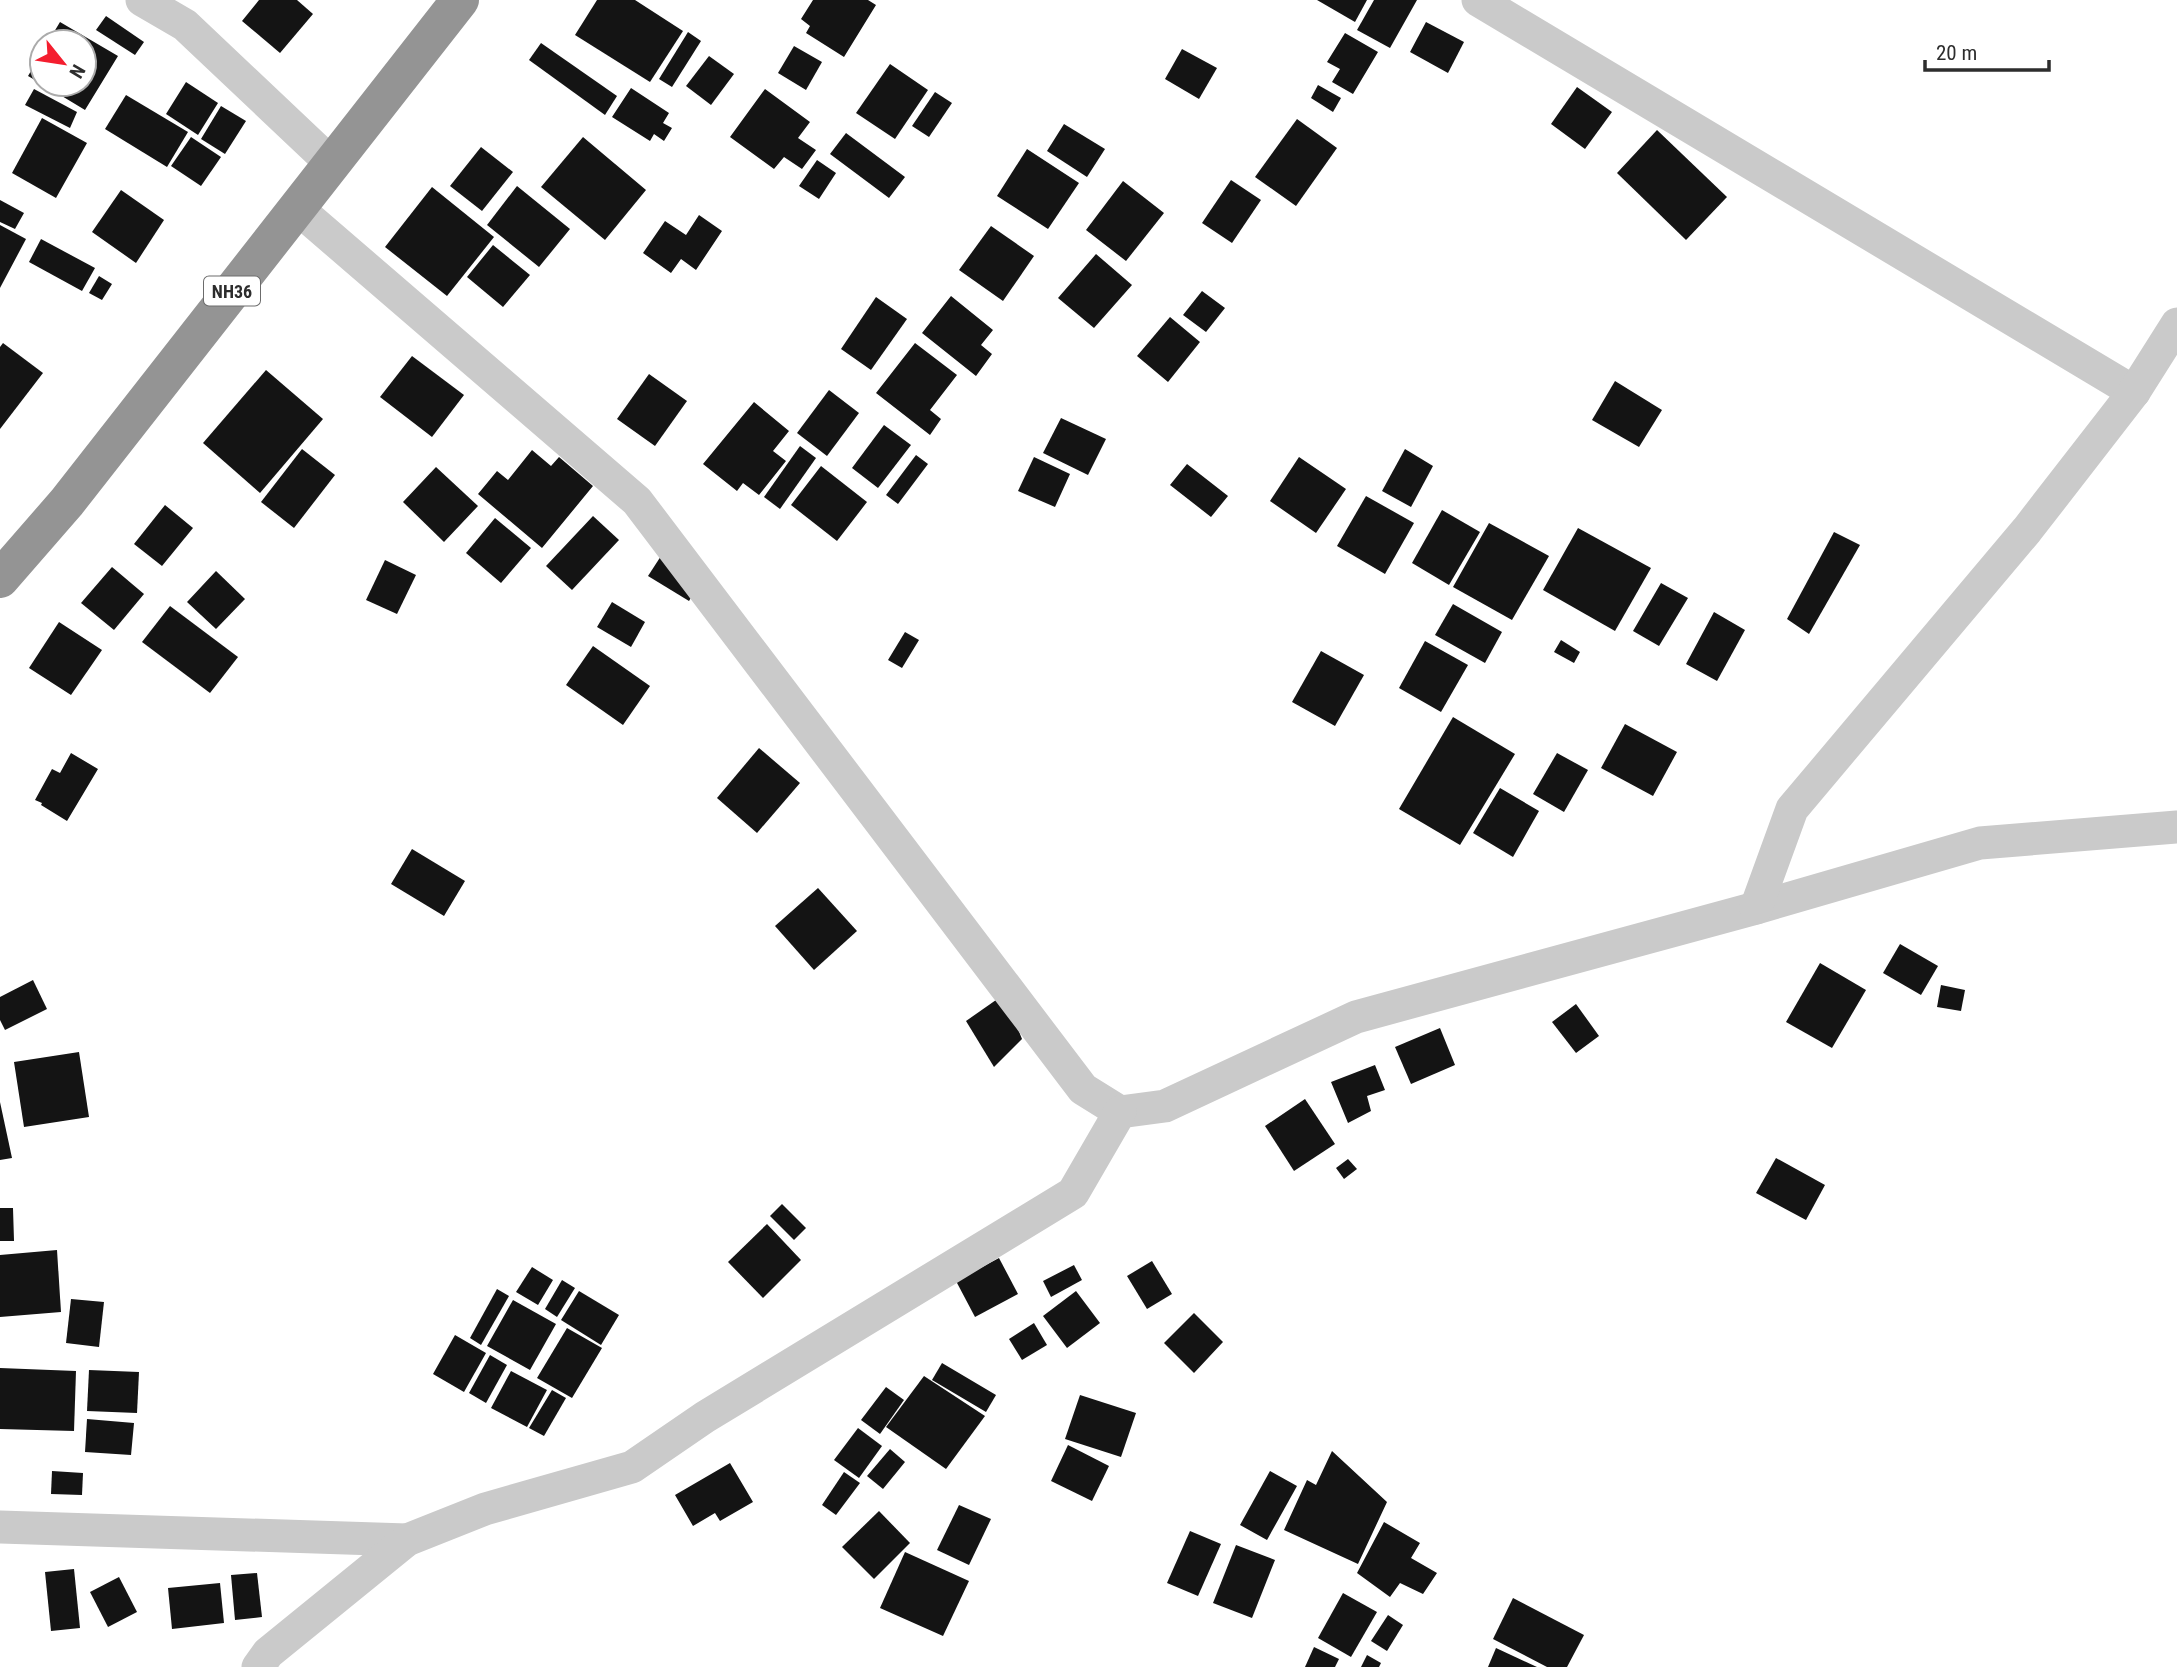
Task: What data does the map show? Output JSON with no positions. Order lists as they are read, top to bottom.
{
  "streets": {
    "highway": ["NH36"]
  },
  "scale_bar": "20 m",
  "north": "bottom right"
}
